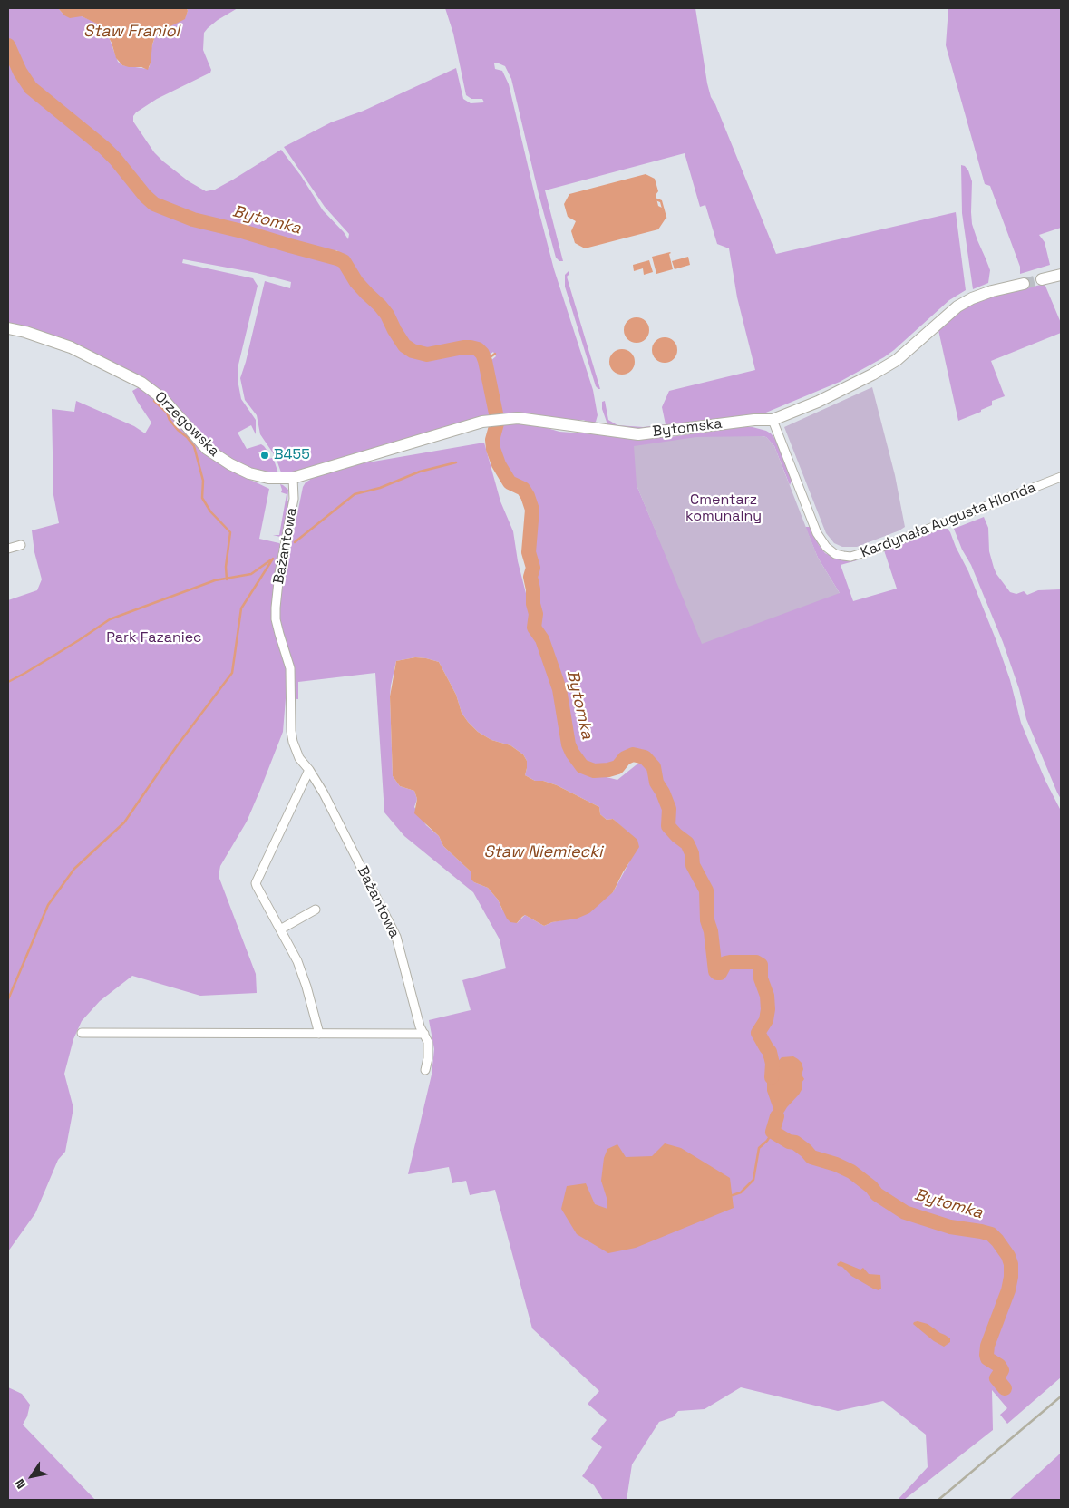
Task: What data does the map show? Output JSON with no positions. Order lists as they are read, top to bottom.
{
  "streets": {
    "street": [
      "Orzegowska",
      "Bytomska",
      "Kardynała Augusta Hlonda",
      "Bażantowa"
    ]
  },
  "crossings": [
    ["Orzegowska", "Bytomska"],
    ["Orzegowska", "Bażantowa"],
    ["Bytomska", "Kardynała Augusta Hlonda"]
  ],
  "water": ["Staw Franiol", "Bytomka", "Staw Niemiecki"],
  "parks": ["Cmentarz komunalny", "Park Fazaniec"],
  "places": ["B455"],
  "north": "bottom left"
}
